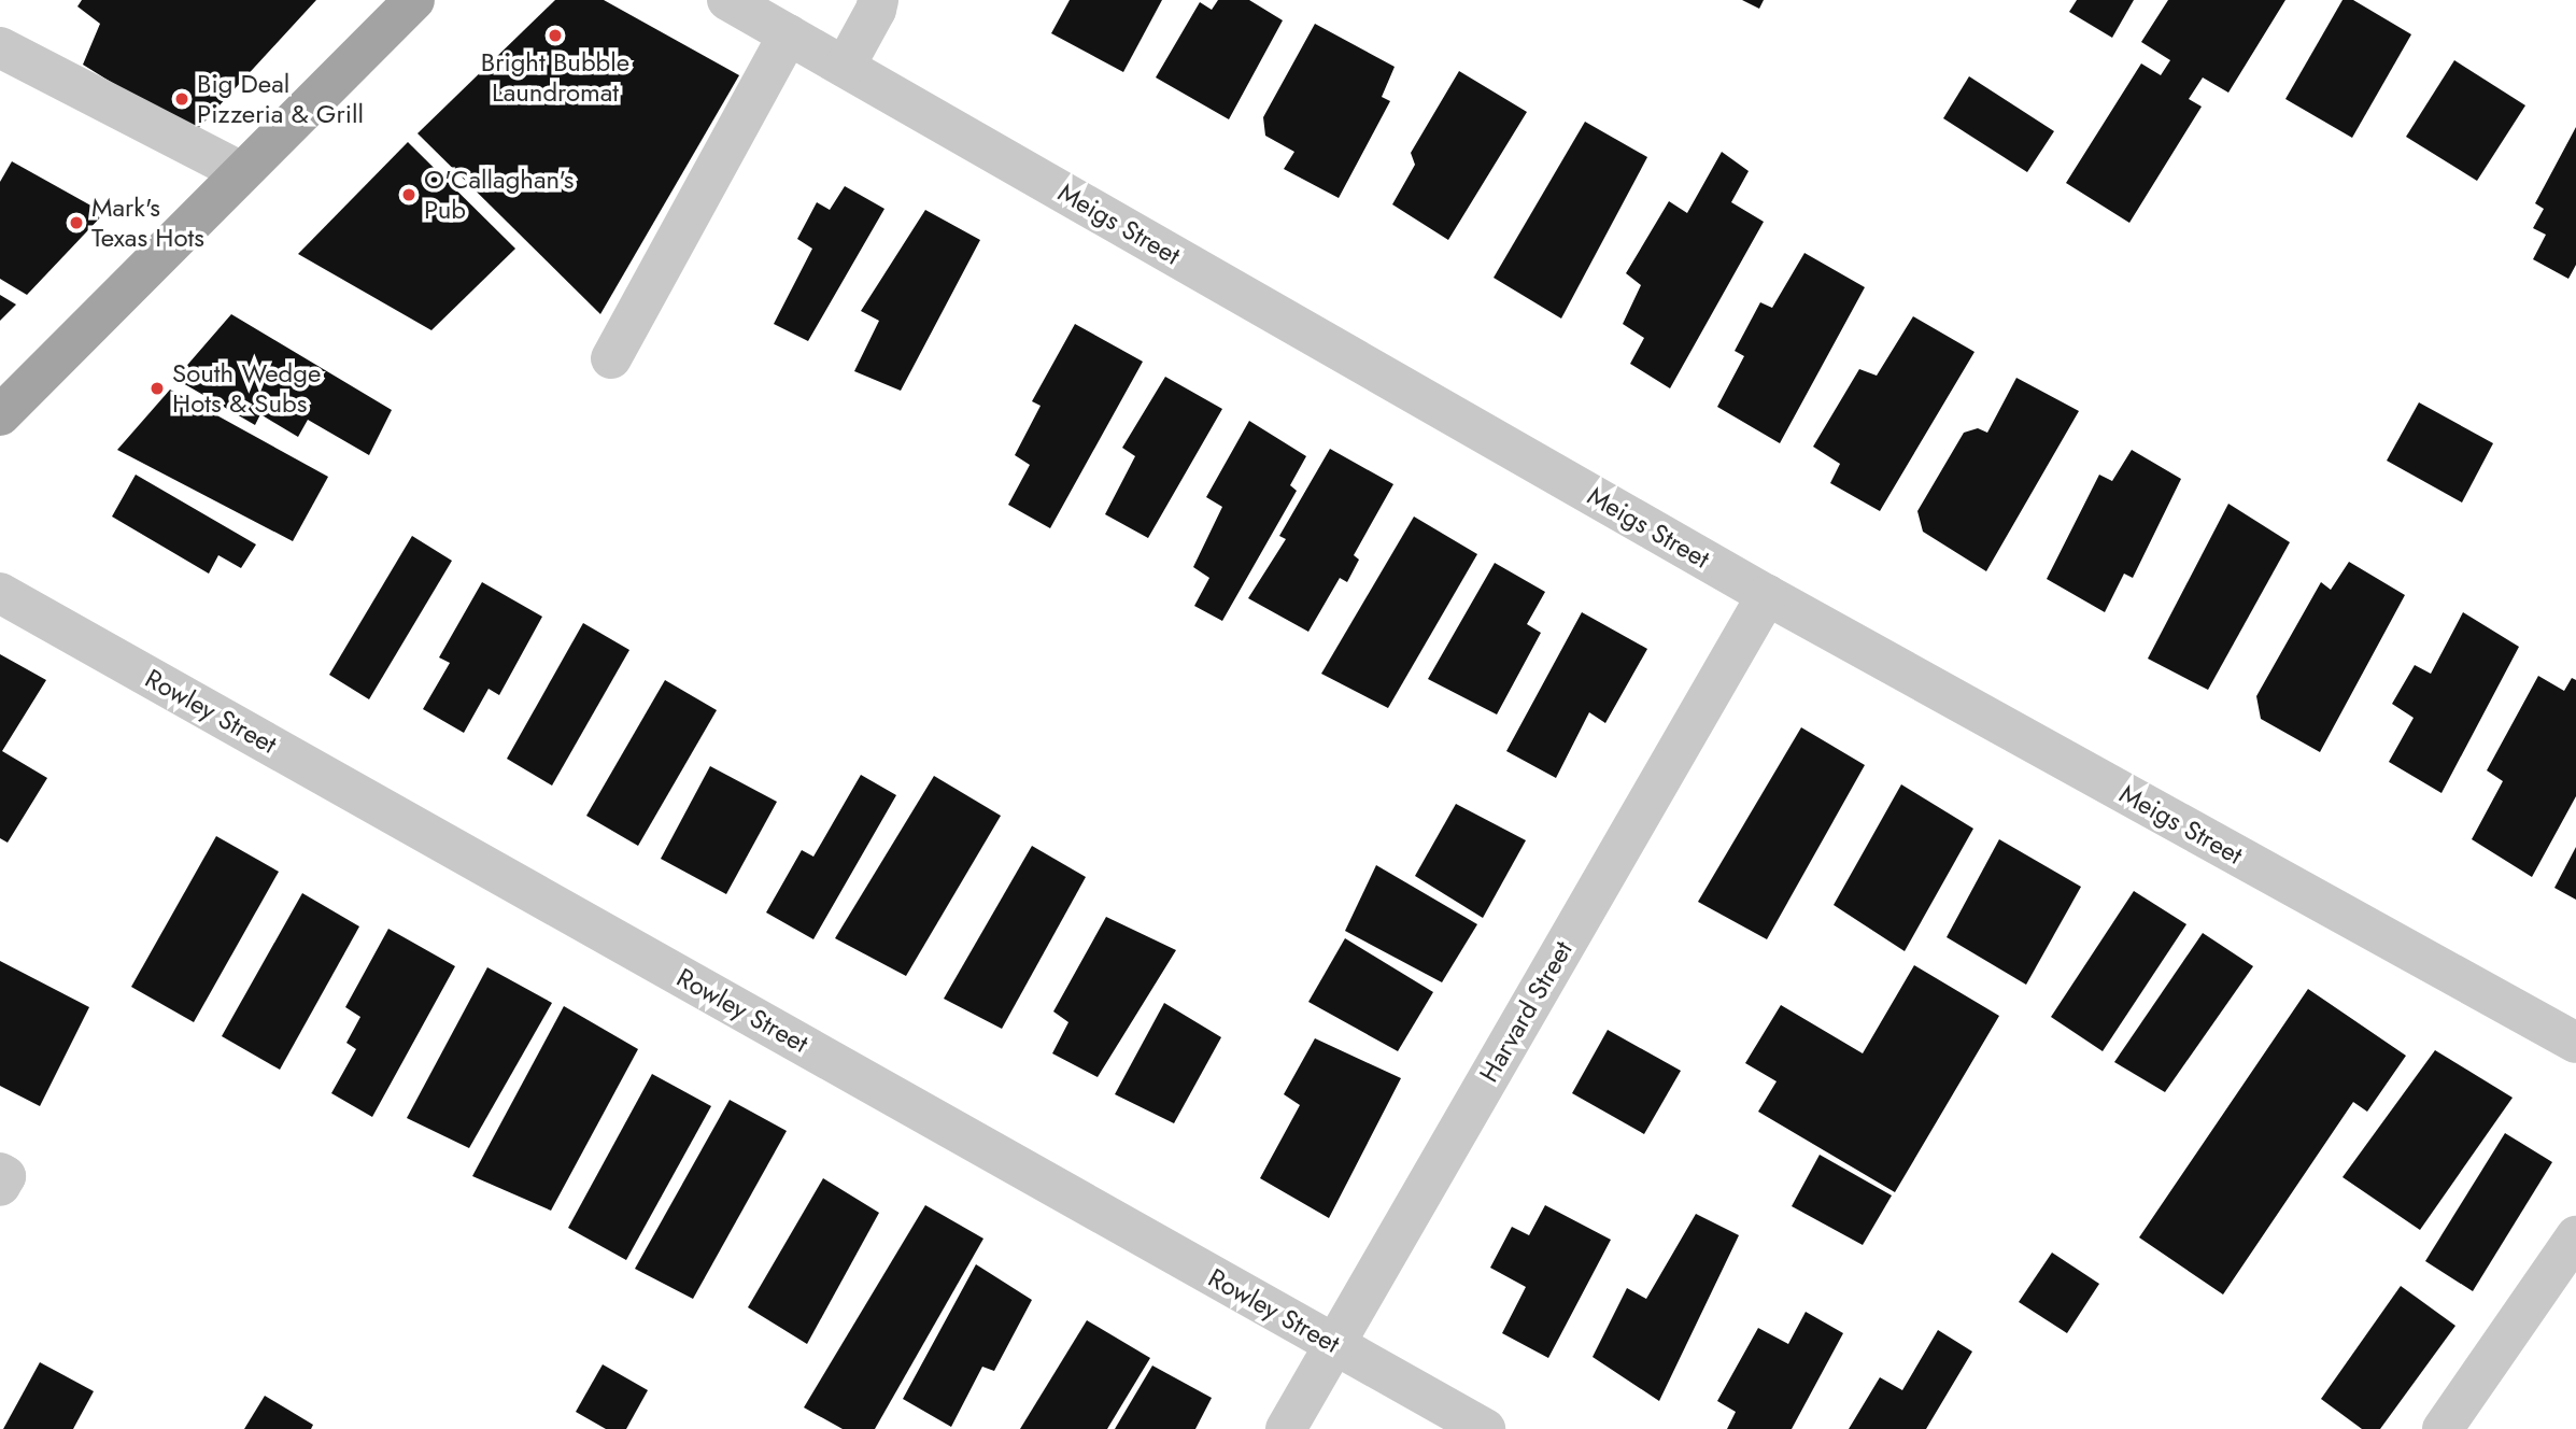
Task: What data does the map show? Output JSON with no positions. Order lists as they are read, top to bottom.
{
  "streets": {
    "street": ["Meigs Street", "Rowley Street", "Harvard Street"]
  },
  "crossings": [
    ["Meigs Street", "Harvard Street"],
    ["Rowley Street", "Harvard Street"]
  ],
  "places": [
    "Bright Bubble Laundromat",
    "Big Deal Pizzeria & Grill",
    "O'Callaghan's Pub",
    "Mark's Texas Hots",
    "South Wedge Hots & Subs"
  ]
}
